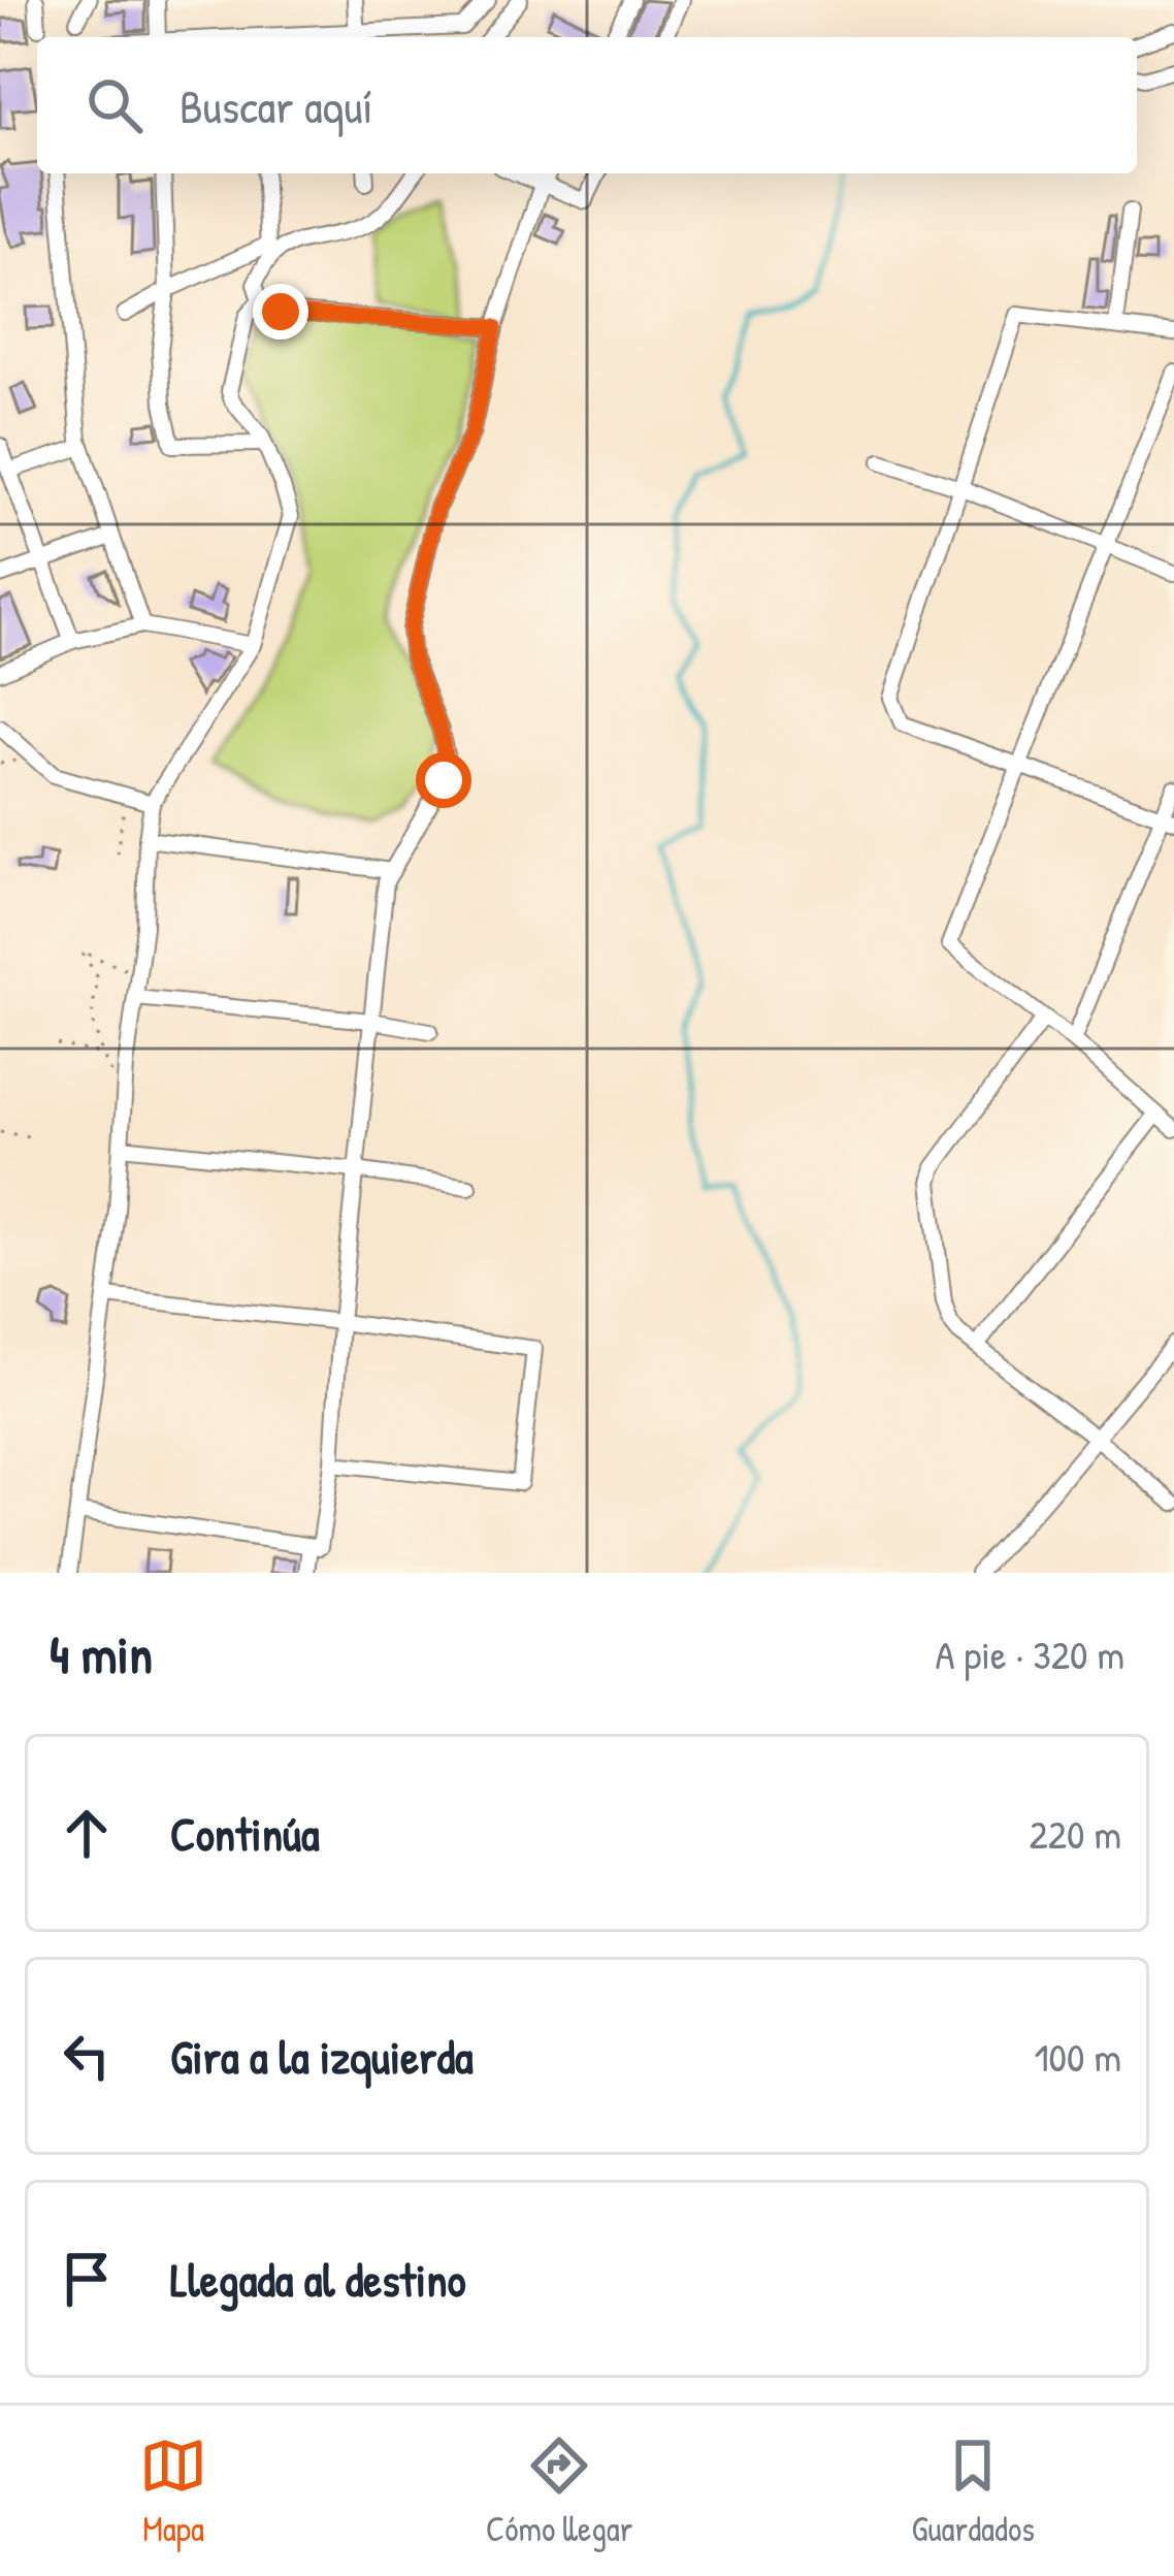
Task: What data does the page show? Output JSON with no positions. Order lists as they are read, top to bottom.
{
  "page": {
    "search": "Buscar aquí",
    "heading": ["4 min", "A pie · 320 m"],
    "list": [
      ["Continúa", "220 m"],
      ["Gira a la izquierda", "100 m"],
      "Llegada al destino"
    ],
    "nav": ["Mapa", "Cómo llegar", "Guardados"]
  }
}
